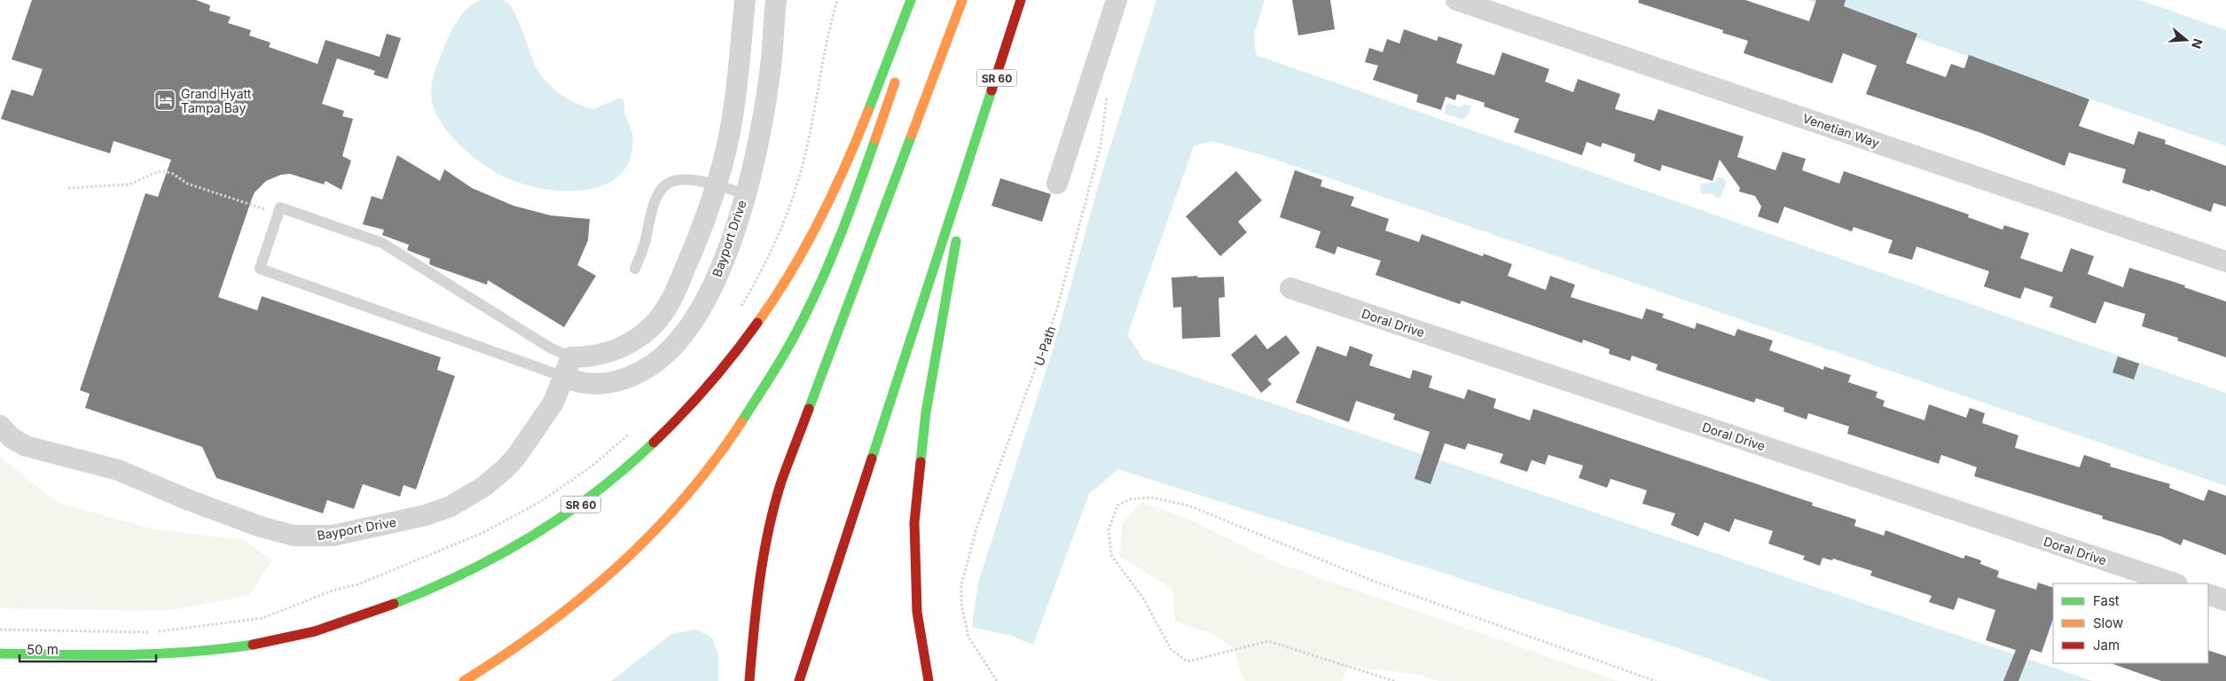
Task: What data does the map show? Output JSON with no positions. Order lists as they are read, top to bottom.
{
  "streets": {
    "highway": ["SR 60"],
    "street": ["Venetian Way", "Bayport Drive", "Doral Drive"],
    "path": ["U-Path"]
  },
  "places": {
    "hotel": ["Grand Hyatt Tampa Bay"]
  },
  "legend": ["Fast", "Slow", "Jam"],
  "scale_bar": "50 m",
  "north": "right"
}
